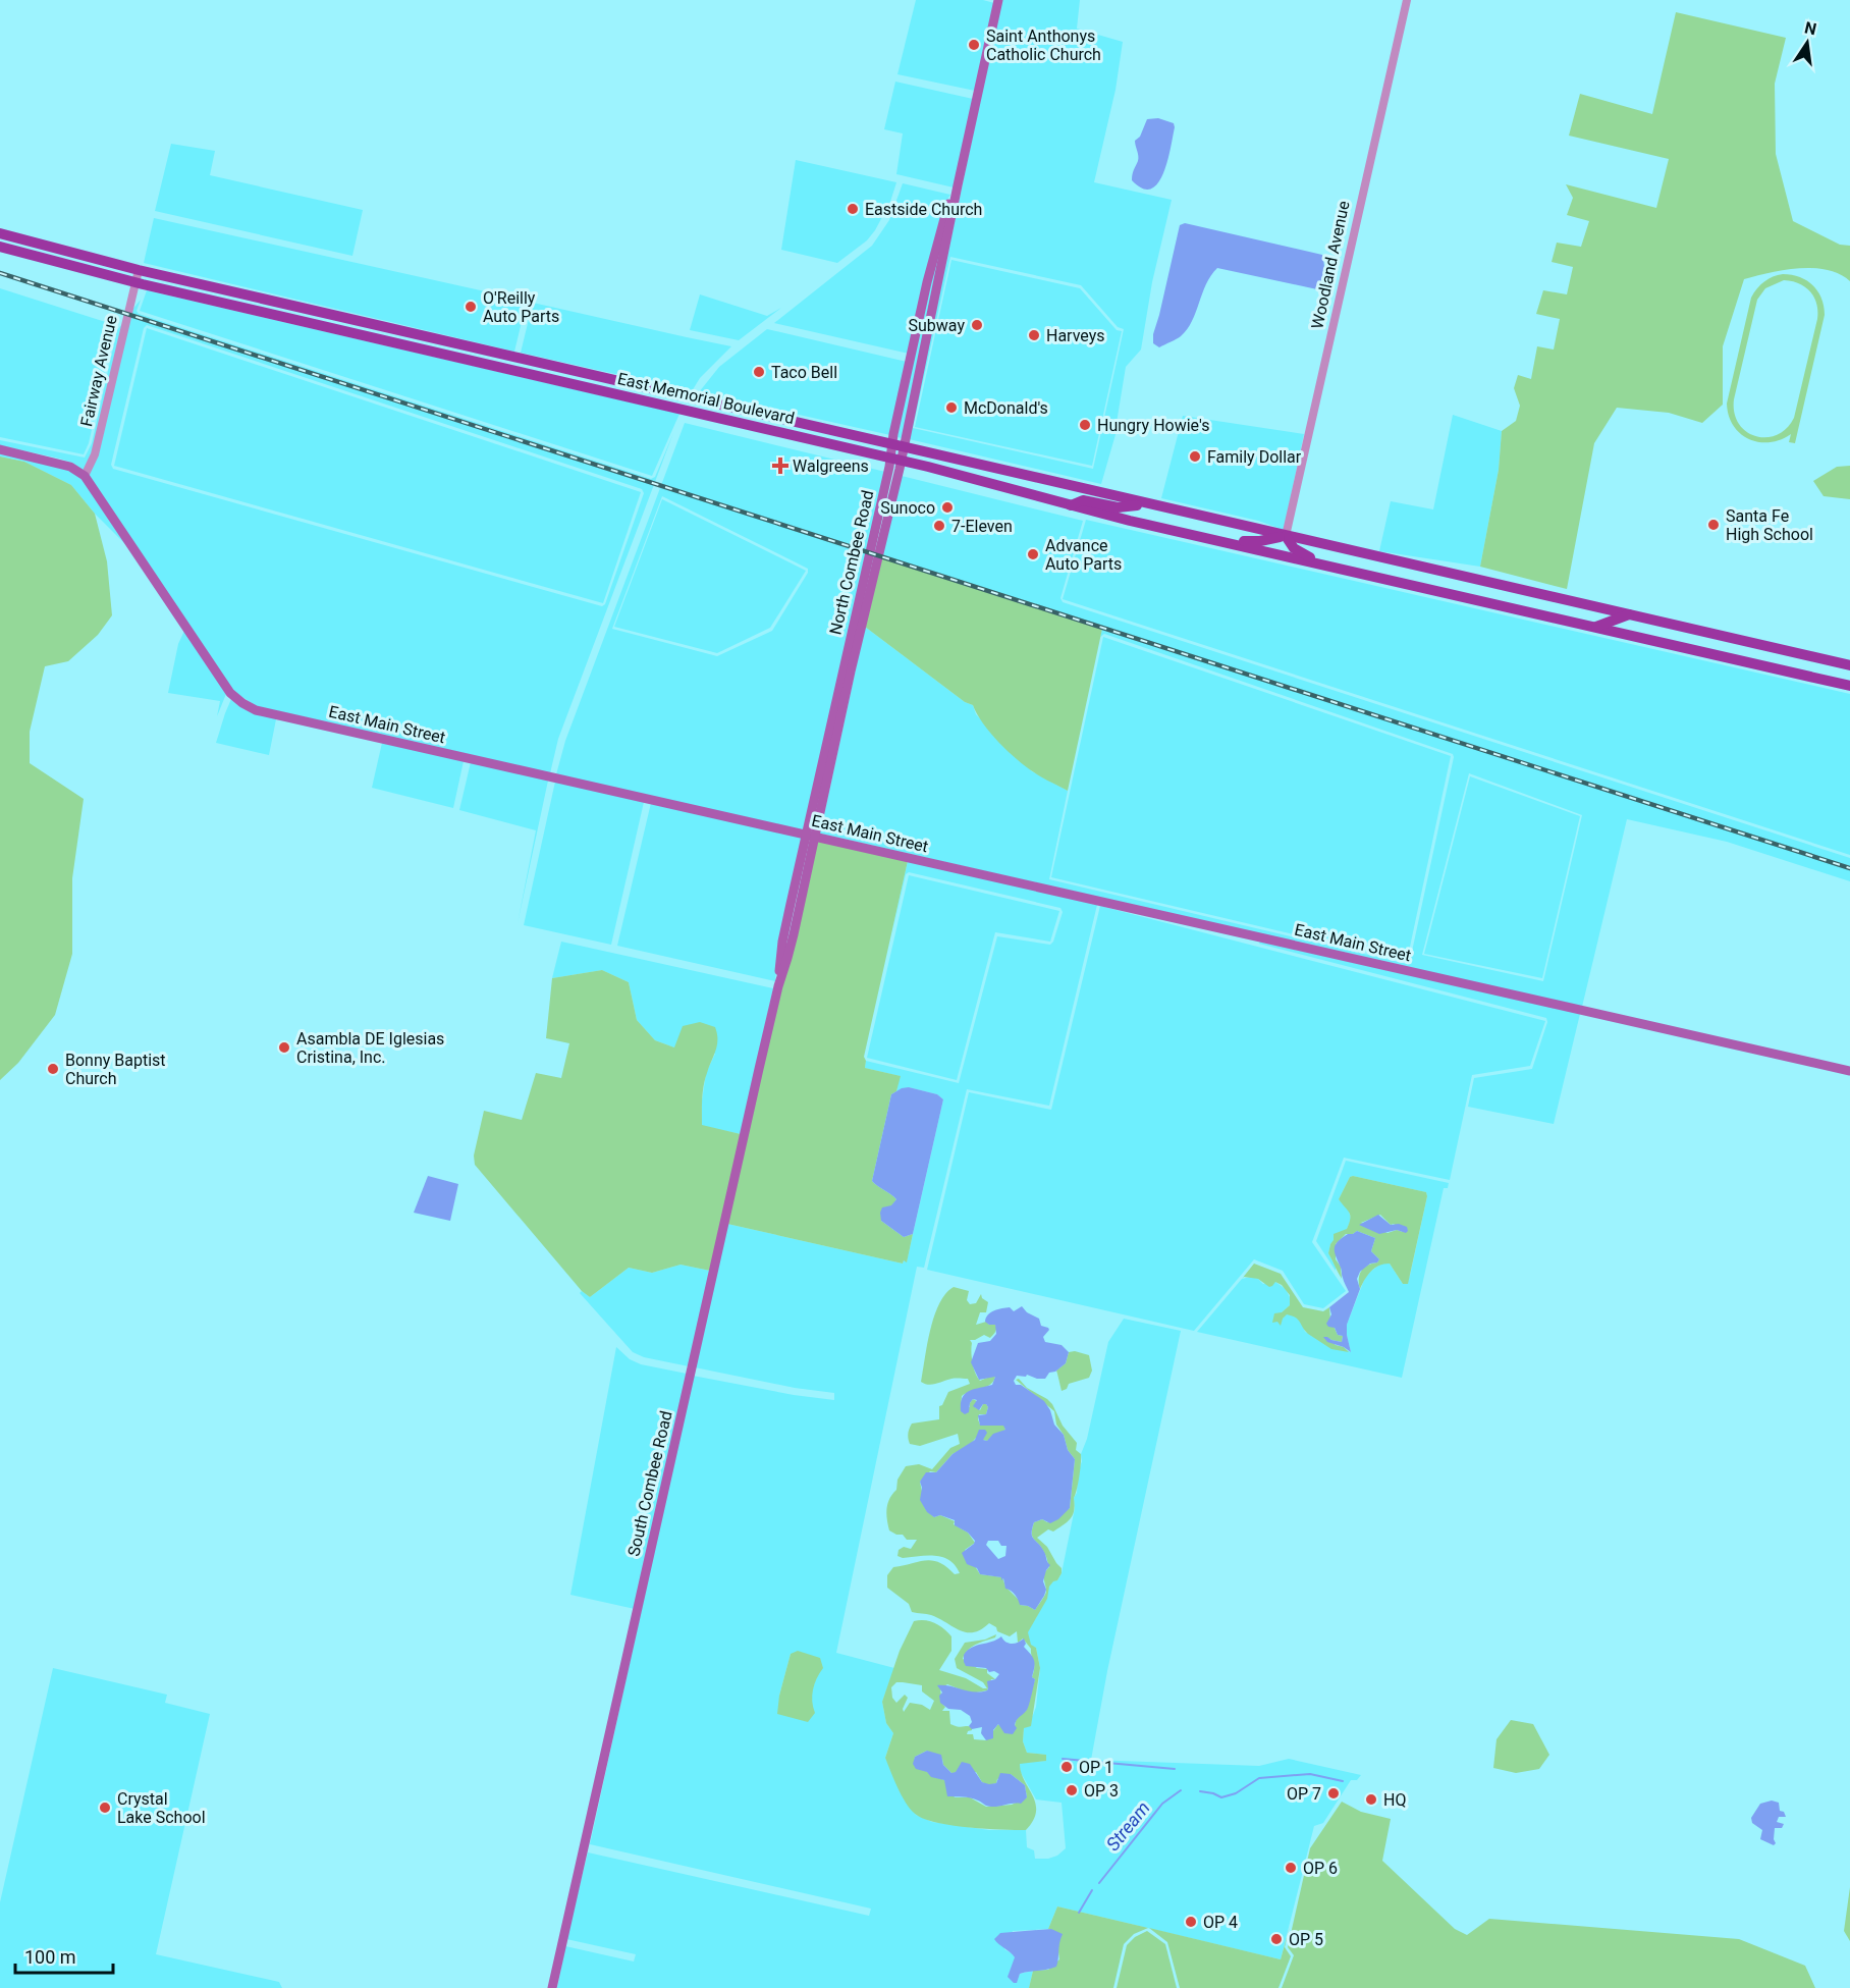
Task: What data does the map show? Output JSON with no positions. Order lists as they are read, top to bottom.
{
  "streets": {
    "main road": [
      "East Memorial Boulevard",
      "North Combee Road",
      "East Main Street",
      "South Combee Road"
    ],
    "street": ["Woodland Avenue", "Fairway Avenue"]
  },
  "crossings": [
    ["Woodland Avenue", "East Memorial Boulevard"],
    ["Fairway Avenue", "East Memorial Boulevard"],
    ["Fairway Avenue", "East Main Street"],
    ["East Memorial Boulevard", "North Combee Road"],
    ["North Combee Road", "East Main Street"],
    ["North Combee Road", "South Combee Road"],
    ["East Main Street", "South Combee Road"]
  ],
  "water": ["Stream"],
  "places": {
    "other": [
      "Saint Anthonys Catholic Church",
      "Eastside Church",
      "O'Reilly Auto Parts",
      "Subway",
      "Harveys",
      "Taco Bell",
      "McDonald's",
      "Hungry Howie's",
      "Family Dollar",
      "Sunoco",
      "Santa Fe High School",
      "7-Eleven",
      "Advance Auto Parts",
      "Asambla DE Iglesias Cristina, Inc.",
      "Bonny Baptist Church",
      "OP 1",
      "OP 3",
      "OP 7",
      "HQ",
      "Crystal Lake School",
      "OP 6",
      "OP 4",
      "OP 5"
    ],
    "health": ["Walgreens"]
  },
  "scale_bar": "100 m",
  "north": "top"
}
